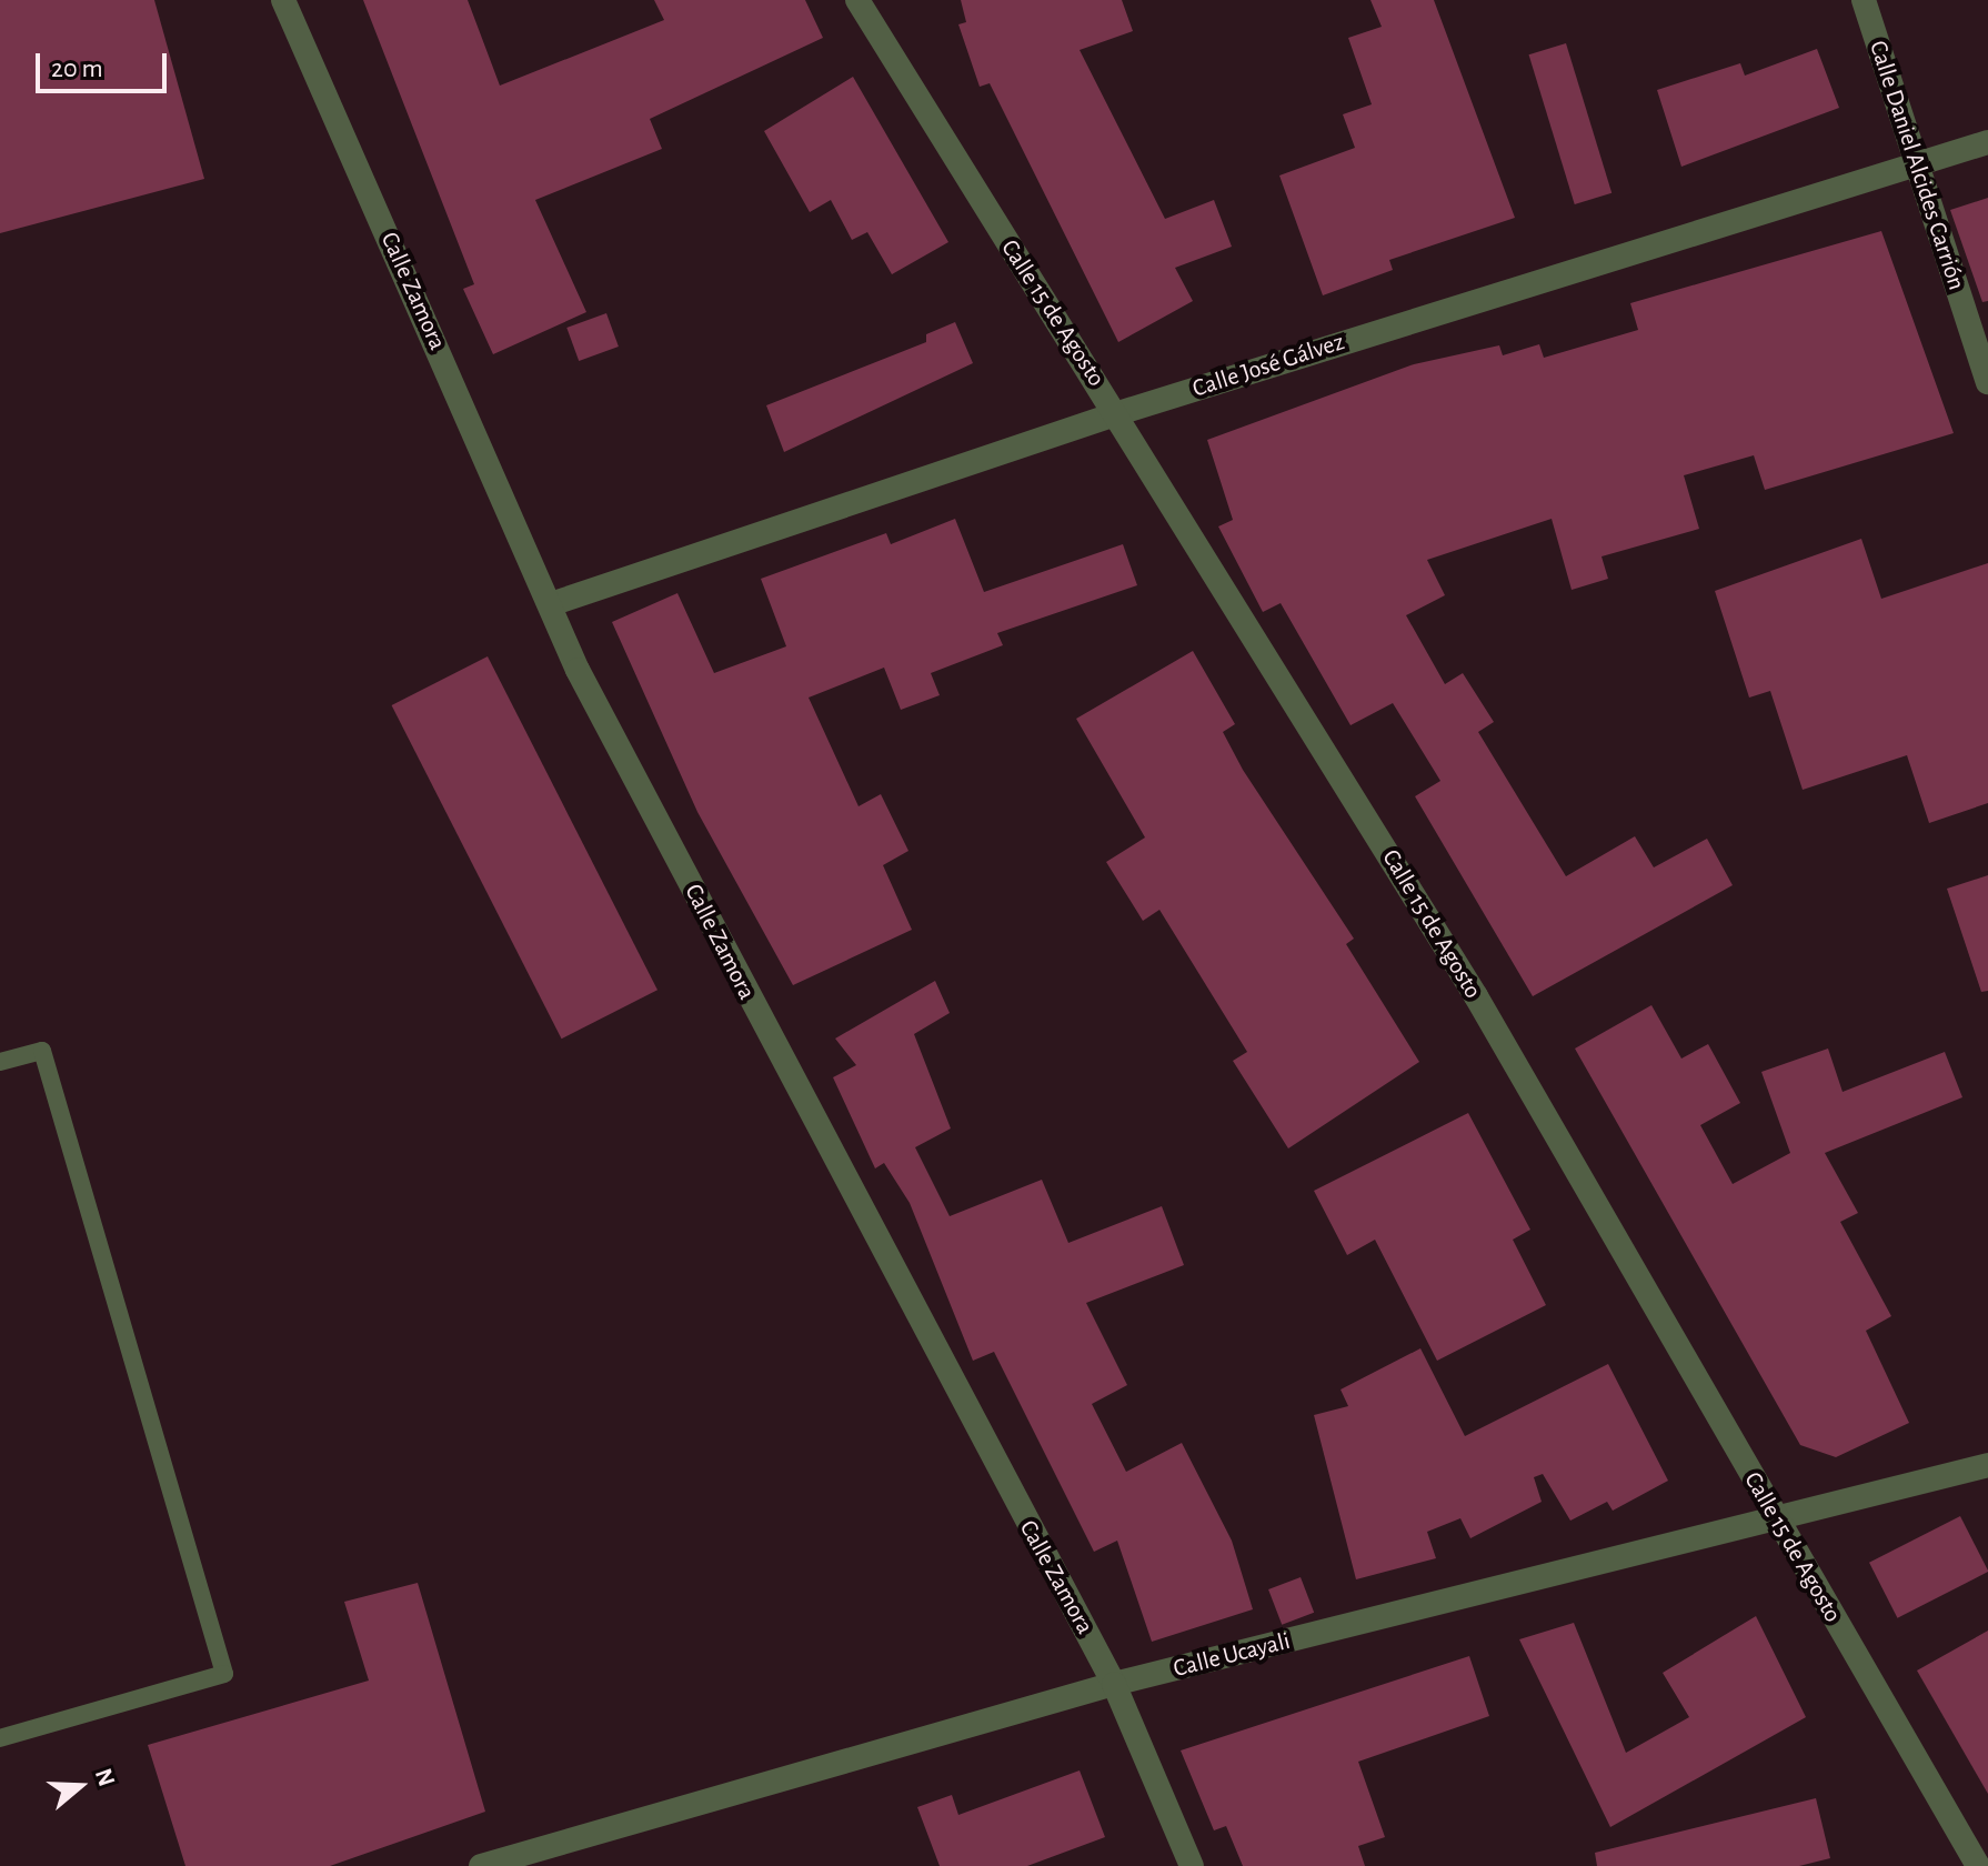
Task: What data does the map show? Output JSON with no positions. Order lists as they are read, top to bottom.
{
  "streets": {
    "street": [
      "Calle Daniel Alcides Carrión",
      "Calle Zamora",
      "Calle 15 de Agosto",
      "Calle José Gálvez",
      "Calle Ucayali"
    ]
  },
  "crossings": [
    ["Calle Daniel Alcides Carrión", "Calle José Gálvez"],
    ["Calle Zamora", "Calle José Gálvez"],
    ["Calle Zamora", "Calle Ucayali"],
    ["Calle 15 de Agosto", "Calle José Gálvez"],
    ["Calle 15 de Agosto", "Calle Ucayali"]
  ],
  "scale_bar": "20 m",
  "north": "right"
}
